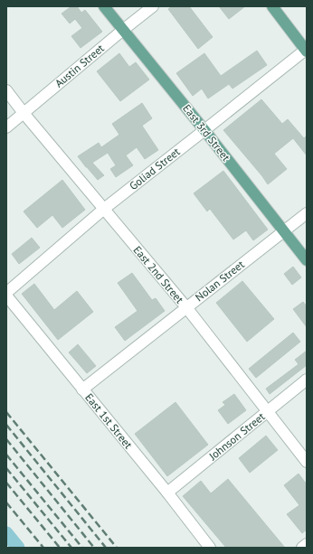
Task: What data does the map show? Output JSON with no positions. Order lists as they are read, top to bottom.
{
  "streets": {
    "main road": ["East 3rd Street"],
    "street": [
      "Austin Street",
      "Goliad Street",
      "East 2nd Street",
      "Nolan Street",
      "East 1st Street",
      "Johnson Street"
    ]
  },
  "crossings": [
    ["Austin Street", "East 3rd Street"],
    ["Austin Street", "East 2nd Street"],
    ["East 3rd Street", "Goliad Street"],
    ["East 3rd Street", "Nolan Street"],
    ["Goliad Street", "East 2nd Street"],
    ["East 2nd Street", "Nolan Street"],
    ["East 2nd Street", "Johnson Street"],
    ["Nolan Street", "East 1st Street"],
    ["East 1st Street", "Johnson Street"]
  ]
}
